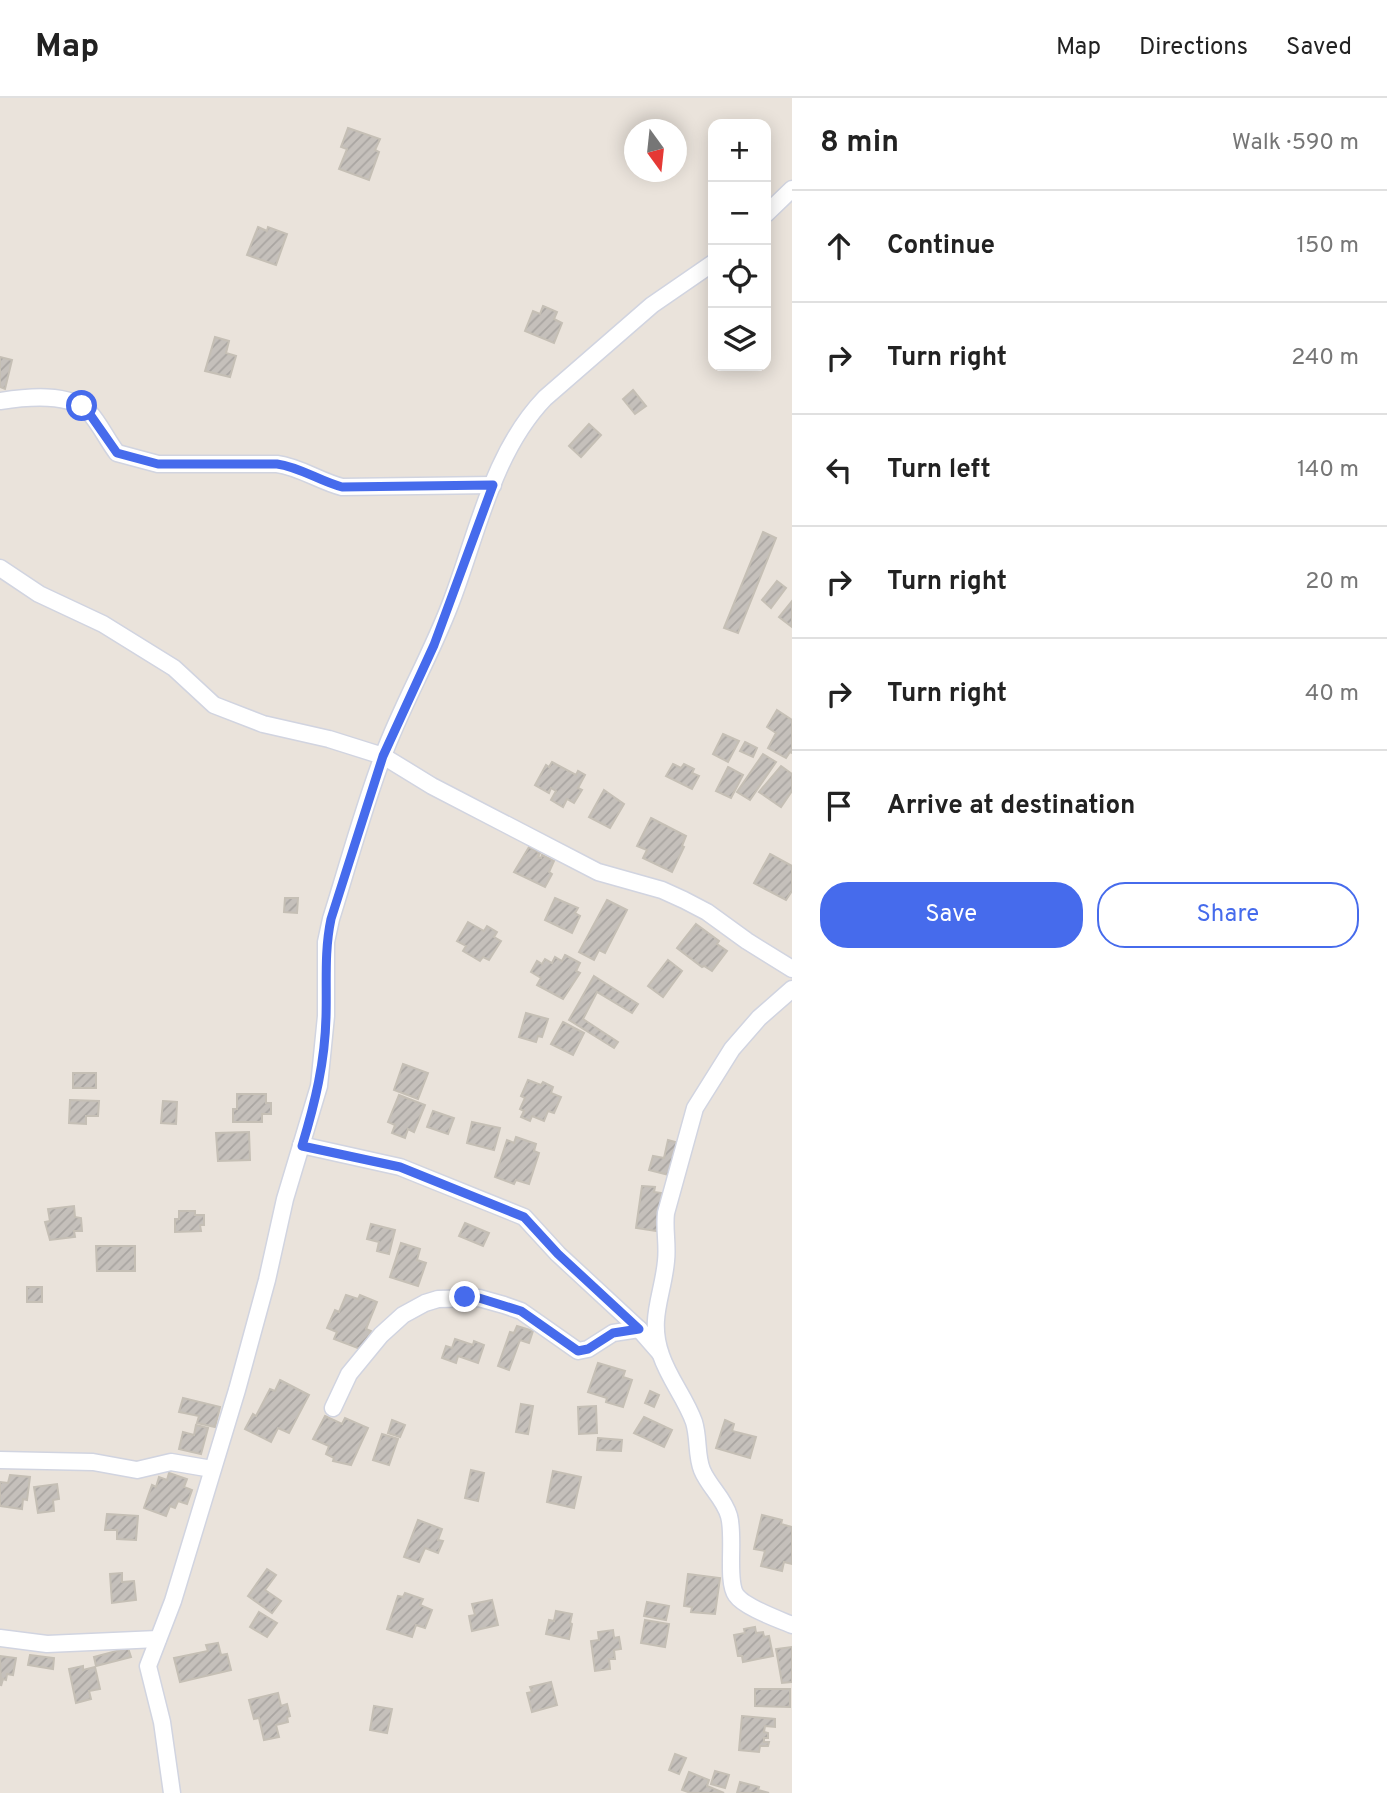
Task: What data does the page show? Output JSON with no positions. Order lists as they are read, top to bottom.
{
  "north": "bottom",
  "page": {
    "header": "Map",
    "nav": ["Map", "Directions", "Saved"],
    "heading": ["8 min", "Walk · 590 m"],
    "map_buttons": ["+", "−"],
    "list": [
      ["Continue", "150 m"],
      ["Turn right", "240 m"],
      ["Turn left", "140 m"],
      ["Turn right", "20 m"],
      ["Turn right", "40 m"],
      "Arrive at destination"
    ],
    "buttons": ["Save", "Share"]
  }
}
